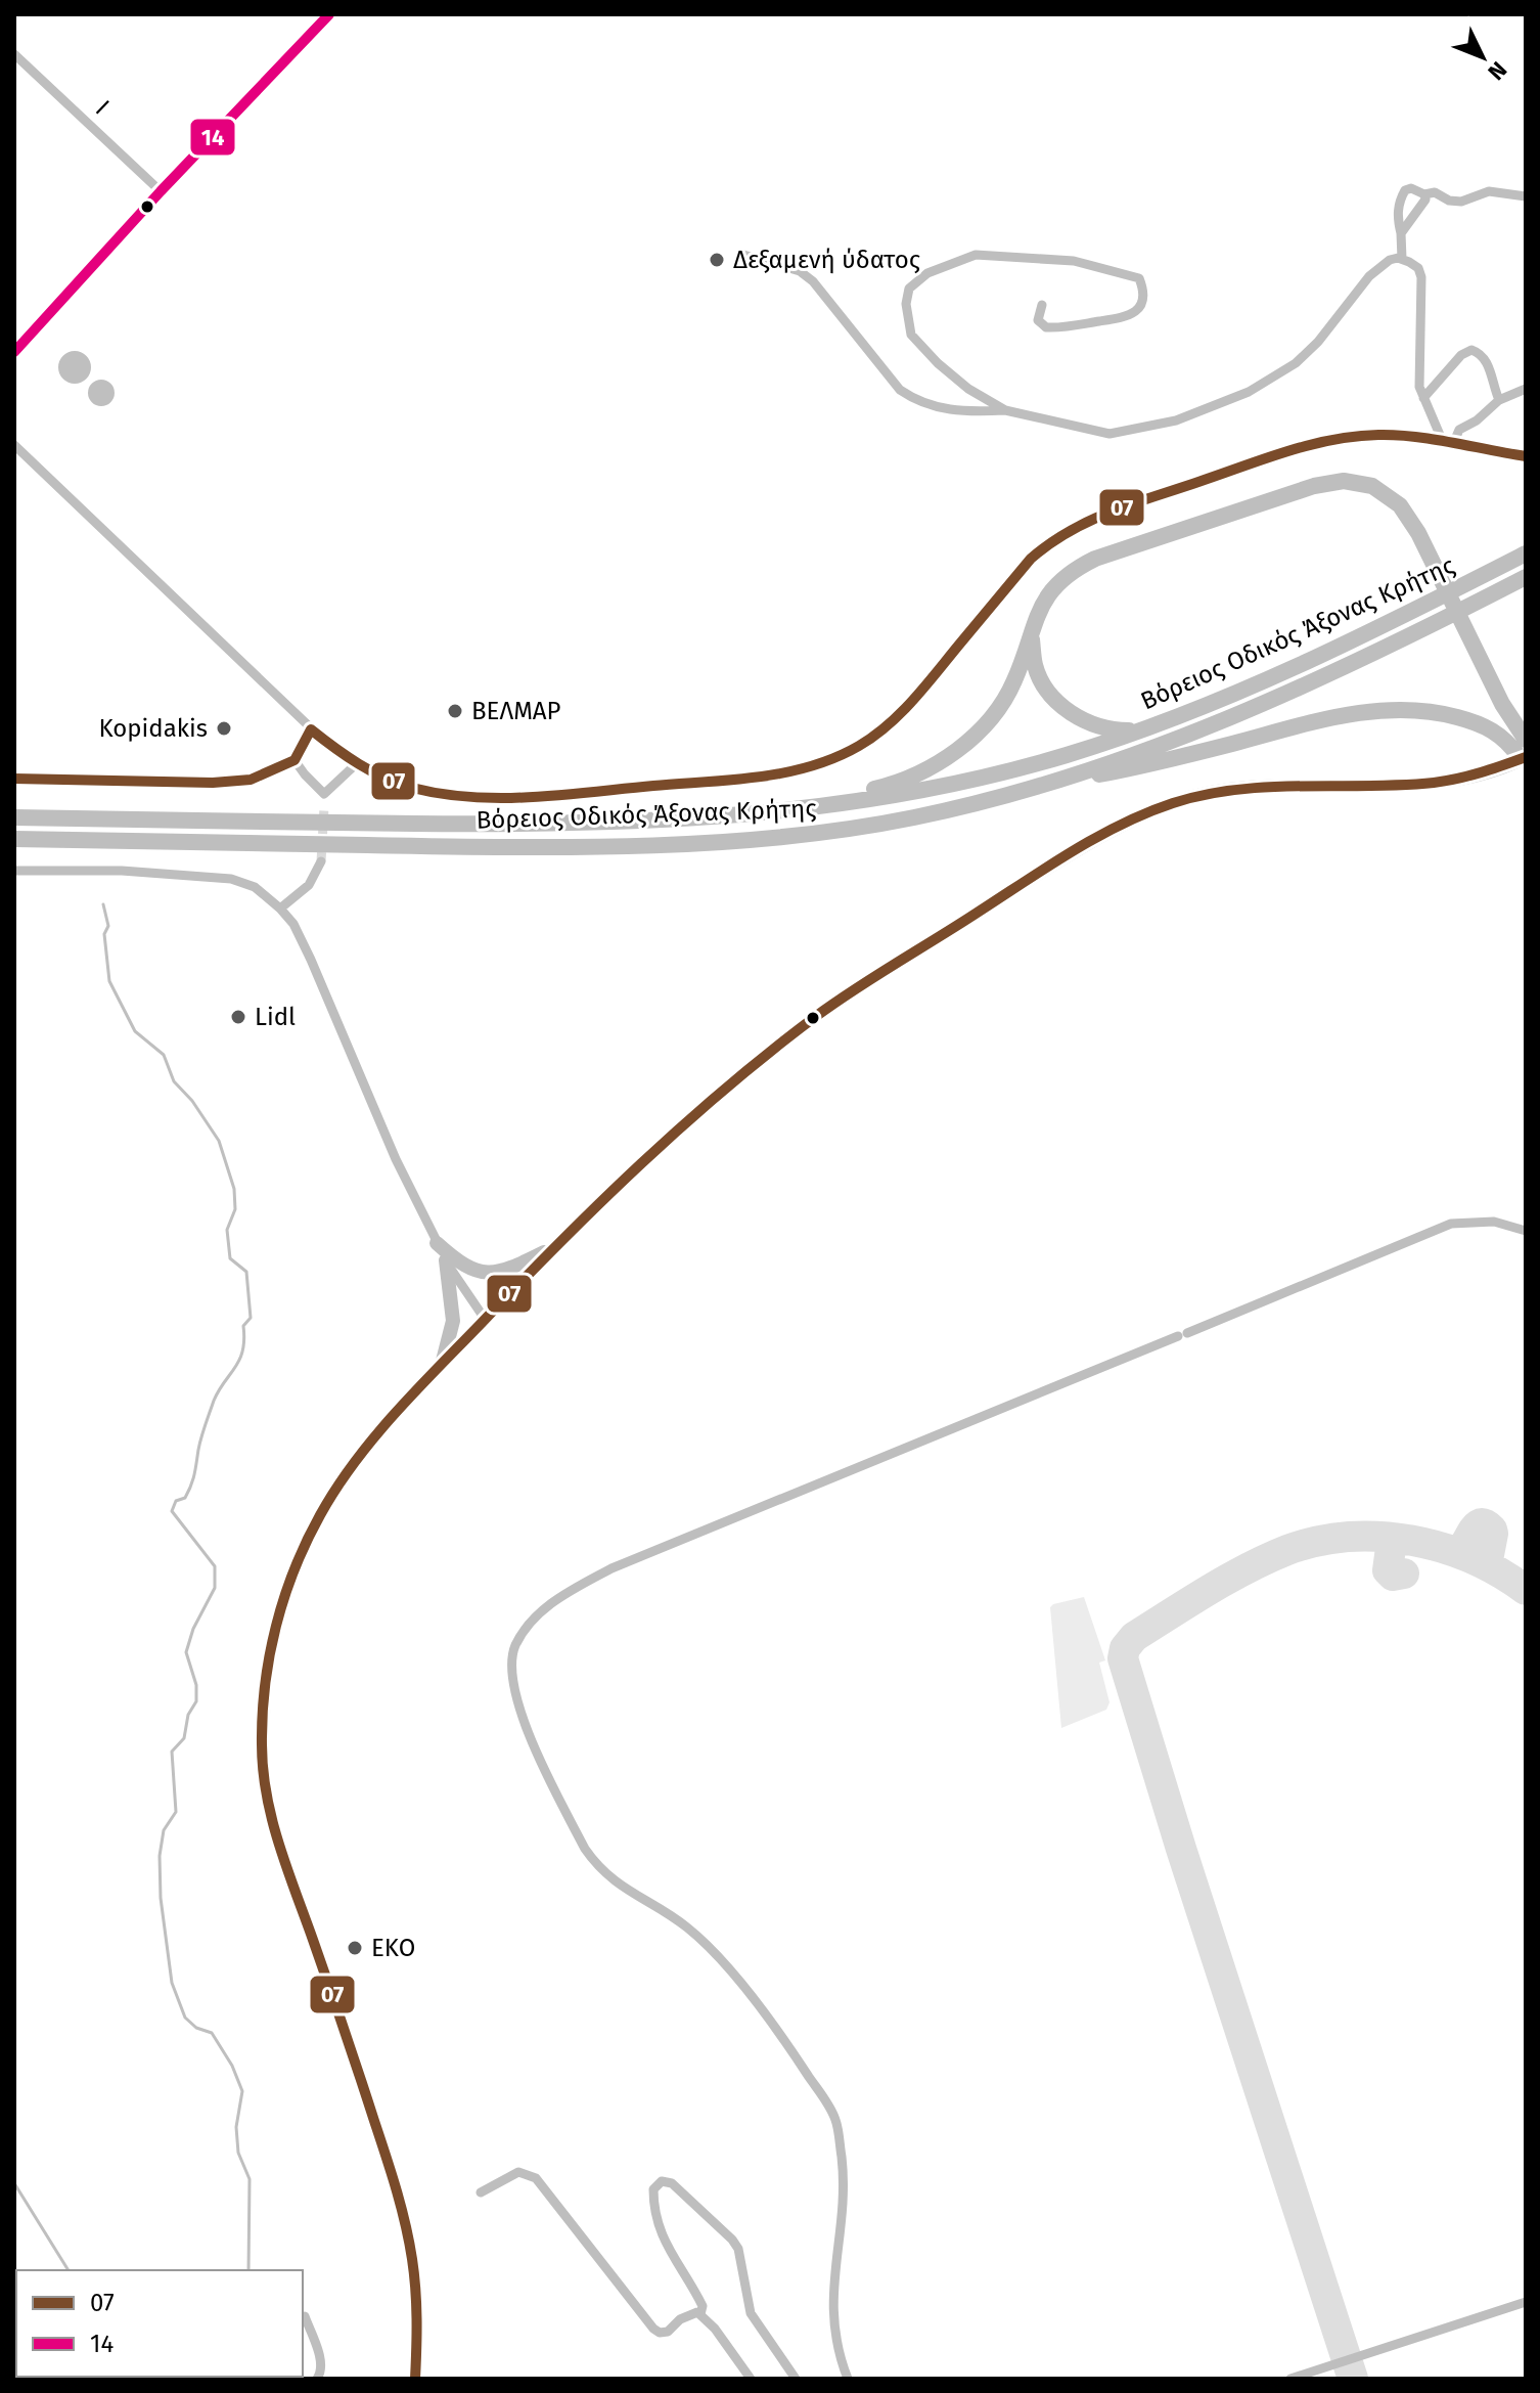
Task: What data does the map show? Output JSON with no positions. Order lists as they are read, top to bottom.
{
  "streets": {
    "highway": ["Βόρειος Οδικός Άξονας Κρήτης"],
    "street": ["Ι"]
  },
  "places": [
    "Δεξαμενή ύδατος",
    "ΒΕΛΜΑΡ",
    "Kopidakis",
    "Lidl",
    "EKO"
  ],
  "lines": ["transit line 14", "transit line 07"],
  "legend": ["07", "14"],
  "north": "bottom right"
}
